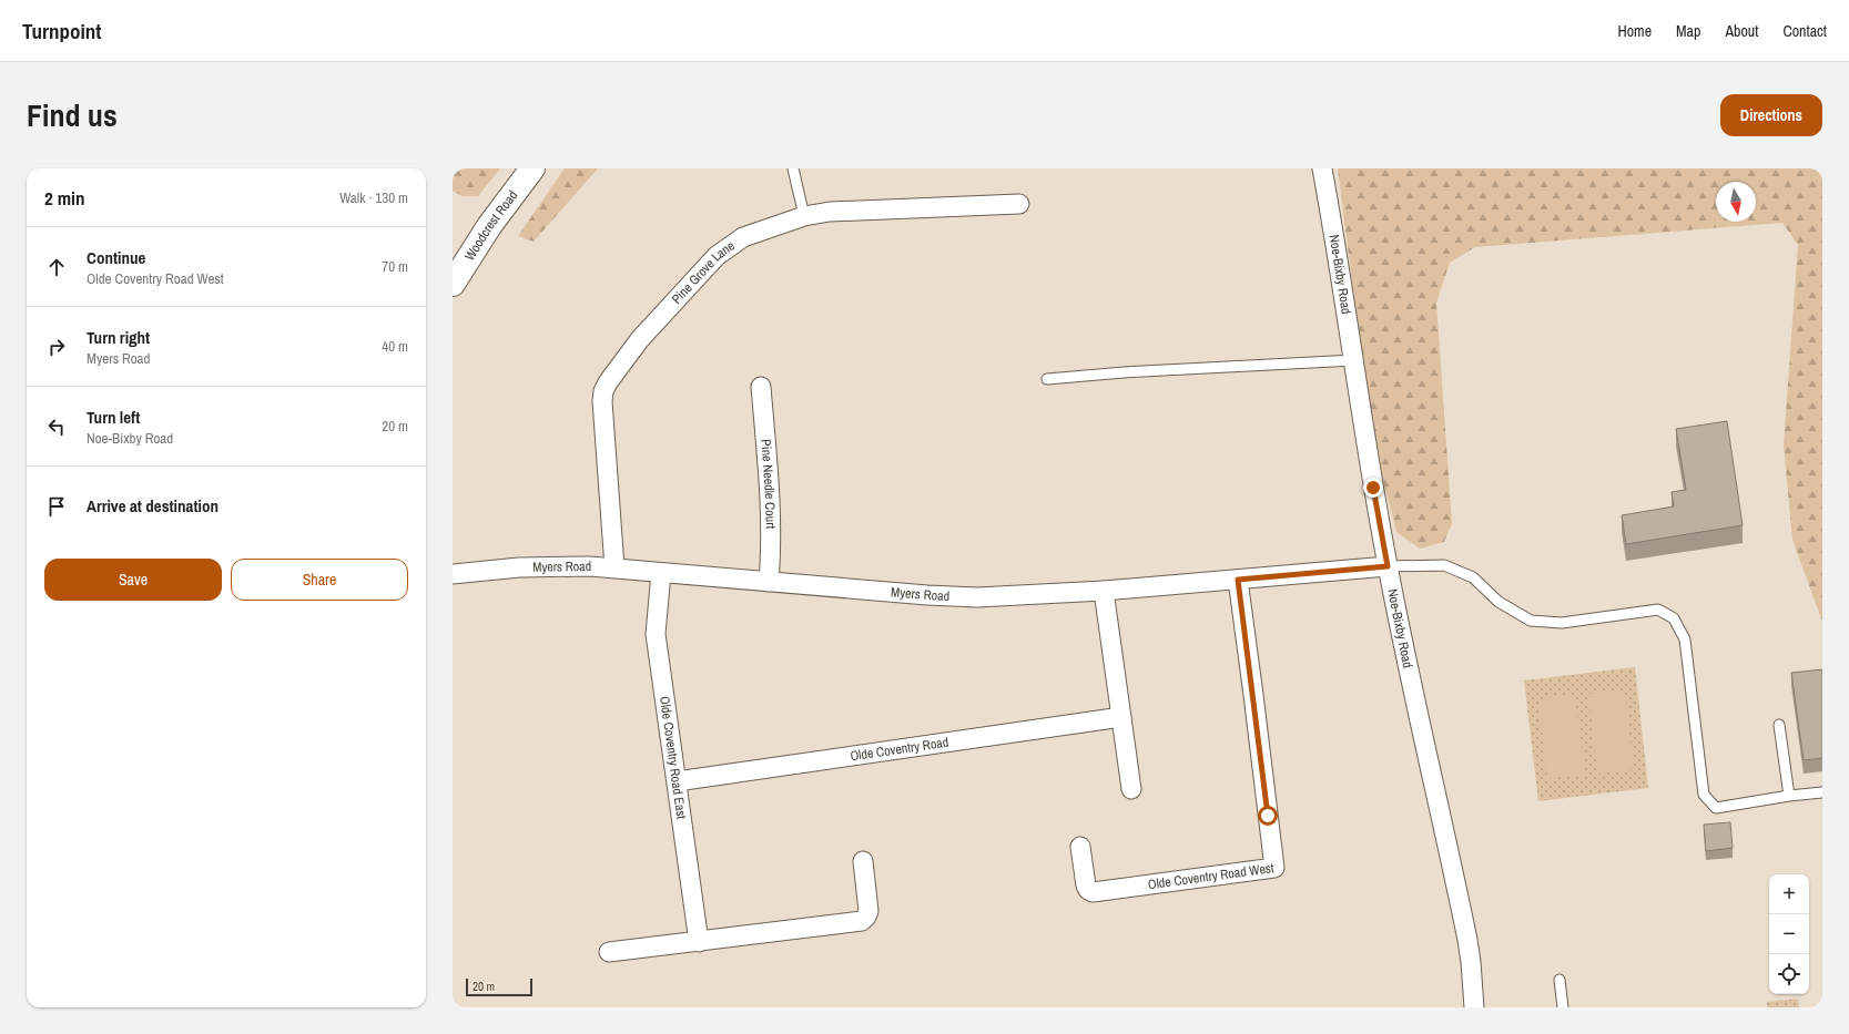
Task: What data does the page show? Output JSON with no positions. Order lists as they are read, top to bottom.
{
  "streets": {
    "street": [
      "Woodcrest Road",
      "Pine Grove Lane",
      "Noe-Bixby Road",
      "Pine Needle Court",
      "Myers Road",
      "Olde Coventry Road",
      "Olde Coventry Road East",
      "Olde Coventry Road West"
    ]
  },
  "crossings": [
    ["Pine Grove Lane", "Myers Road"],
    ["Noe-Bixby Road", "Myers Road"],
    ["Pine Needle Court", "Myers Road"],
    ["Myers Road", "Olde Coventry Road East"],
    ["Myers Road", "Olde Coventry Road West"],
    ["Olde Coventry Road", "Olde Coventry Road East"]
  ],
  "scale_bar": "20 m",
  "north": "bottom",
  "page": {
    "header": "Turnpoint",
    "nav": [
      "Home",
      "Map",
      "About",
      "Contact"
    ],
    "title": "Find us",
    "buttons": [
      "Directions",
      ["Save", "Share"]
    ],
    "heading": ["2 min", "Walk · 130 m"],
    "list": [
      ["Continue", "Olde Coventry Road West", "70 m"],
      ["Turn right", "Myers Road", "40 m"],
      ["Turn left", "Noe-Bixby Road", "20 m"],
      "Arrive at destination"
    ],
    "map_buttons": ["+", "−"],
    "scale": "20 m"
  }
}
